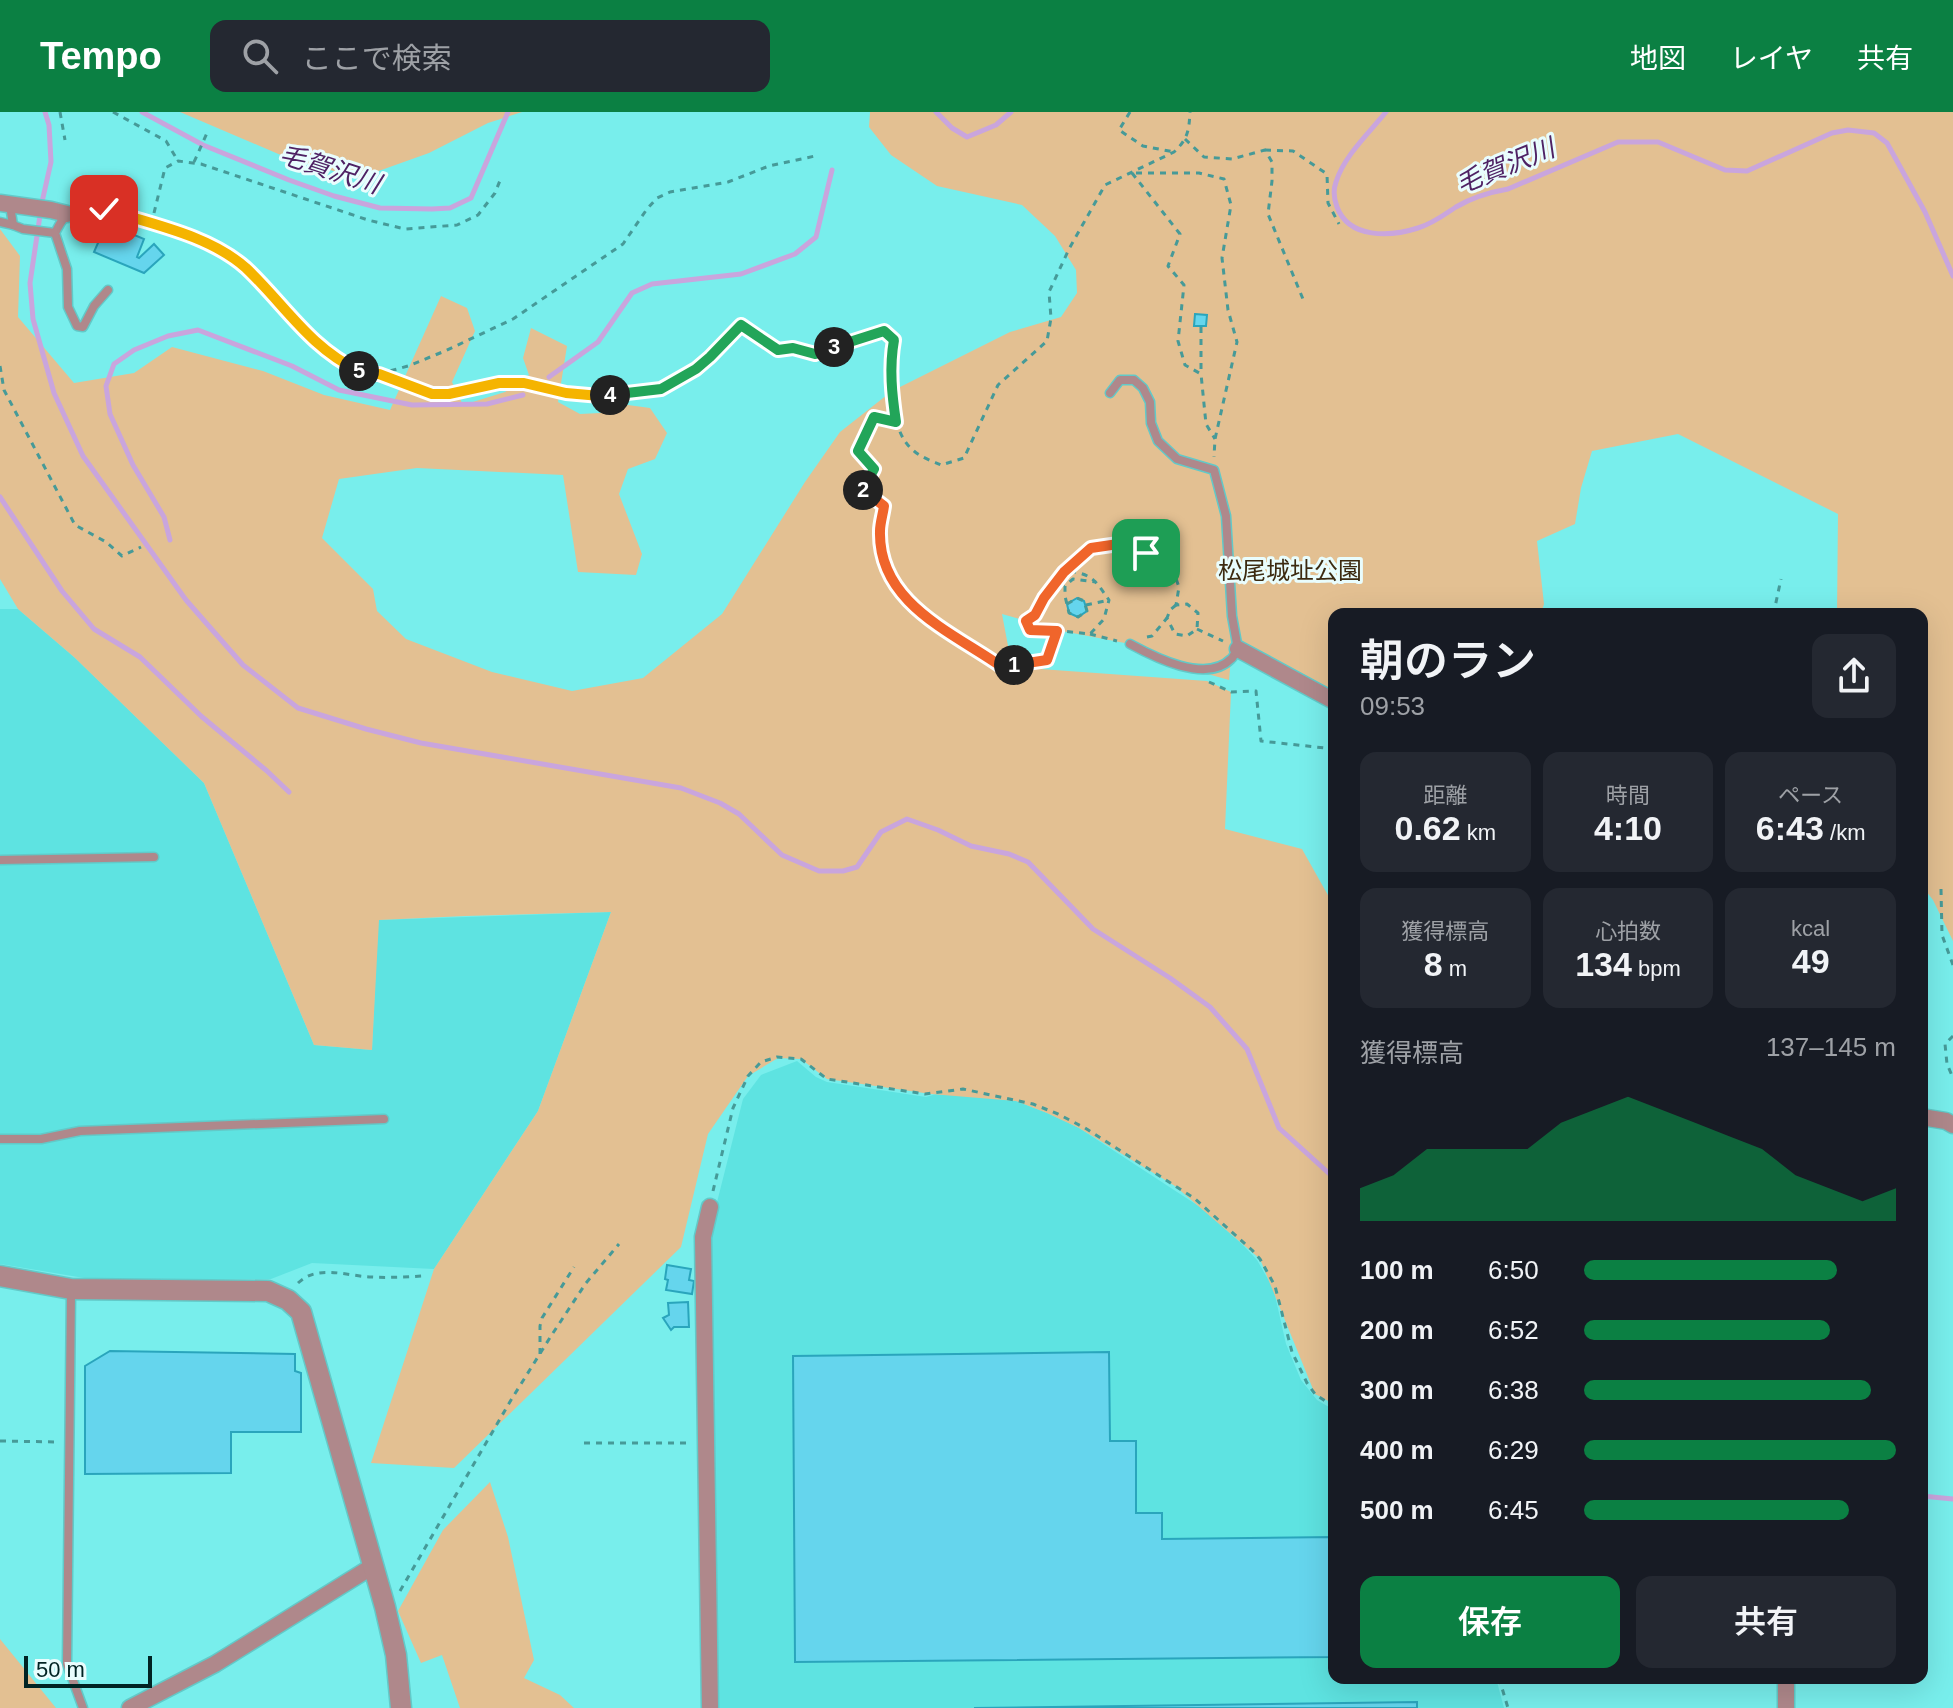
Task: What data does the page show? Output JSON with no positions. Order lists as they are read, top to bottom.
{
  "water": ["毛賀沢川"],
  "parks": ["松尾城址公園"],
  "scale_bar": "50 m",
  "page": {
    "header": "Tempo",
    "search": "ここで検索",
    "nav": ["地図", "レイヤ", "共有"],
    "pins": [
      "3",
      "5",
      "4",
      "2",
      "1"
    ],
    "heading": ["朝のラン", "09:53"],
    "stats": [
      ["距離", "0.62 km"],
      ["時間", "4:10"],
      ["ペース", "6:43 /km"],
      ["獲得標高", "8 m"],
      ["心拍数", "134 bpm"],
      ["kcal", "49"]
    ],
    "chart": ["獲得標高", "137–145 m"],
    "list": [
      {
        "name": "100 m",
        "note": "6:50"
      },
      {
        "name": "200 m",
        "note": "6:52"
      },
      {
        "name": "300 m",
        "note": "6:38"
      },
      {
        "name": "400 m",
        "note": "6:29"
      },
      {
        "name": "500 m",
        "note": "6:45"
      }
    ],
    "buttons": ["保存", "共有"],
    "scale": "50 m"
  }
}
